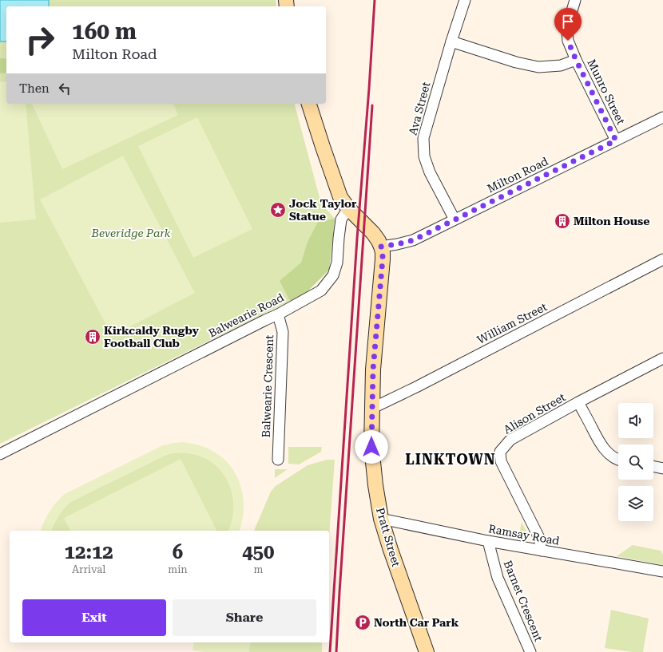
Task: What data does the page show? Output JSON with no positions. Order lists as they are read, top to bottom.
{
  "streets": {
    "main road": ["Pratt Street"],
    "street": [
      "Munro Street",
      "Ava Street",
      "Milton Road",
      "Balwearie Road",
      "William Street",
      "Balwearie Crescent",
      "Alison Street",
      "Ramsay Road",
      "Barnet Crescent"
    ]
  },
  "crossings": [
    ["Munro Street", "Milton Road"],
    ["Ava Street", "Milton Road"],
    ["Milton Road", "Pratt Street"],
    ["Balwearie Road", "Balwearie Crescent"],
    ["William Street", "Pratt Street"],
    ["Alison Street", "Ramsay Road"],
    ["Ramsay Road", "Pratt Street"],
    ["Ramsay Road", "Barnet Crescent"]
  ],
  "districts": ["LINKTOWN"],
  "parks": ["Beveridge Park"],
  "places": {
    "place": ["Jock Taylor Statue"],
    "building": ["Milton House", "Kirkcaldy Rugby Football Club"],
    "parking": ["North Car Park"]
  },
  "page": {
    "turn": ["160 m", "Milton Road"],
    "then": "Then",
    "eta": [
      "12:12",
      "Arrival",
      "6",
      "min",
      "450",
      "m"
    ],
    "buttons": ["Exit", "Share"]
  }
}
